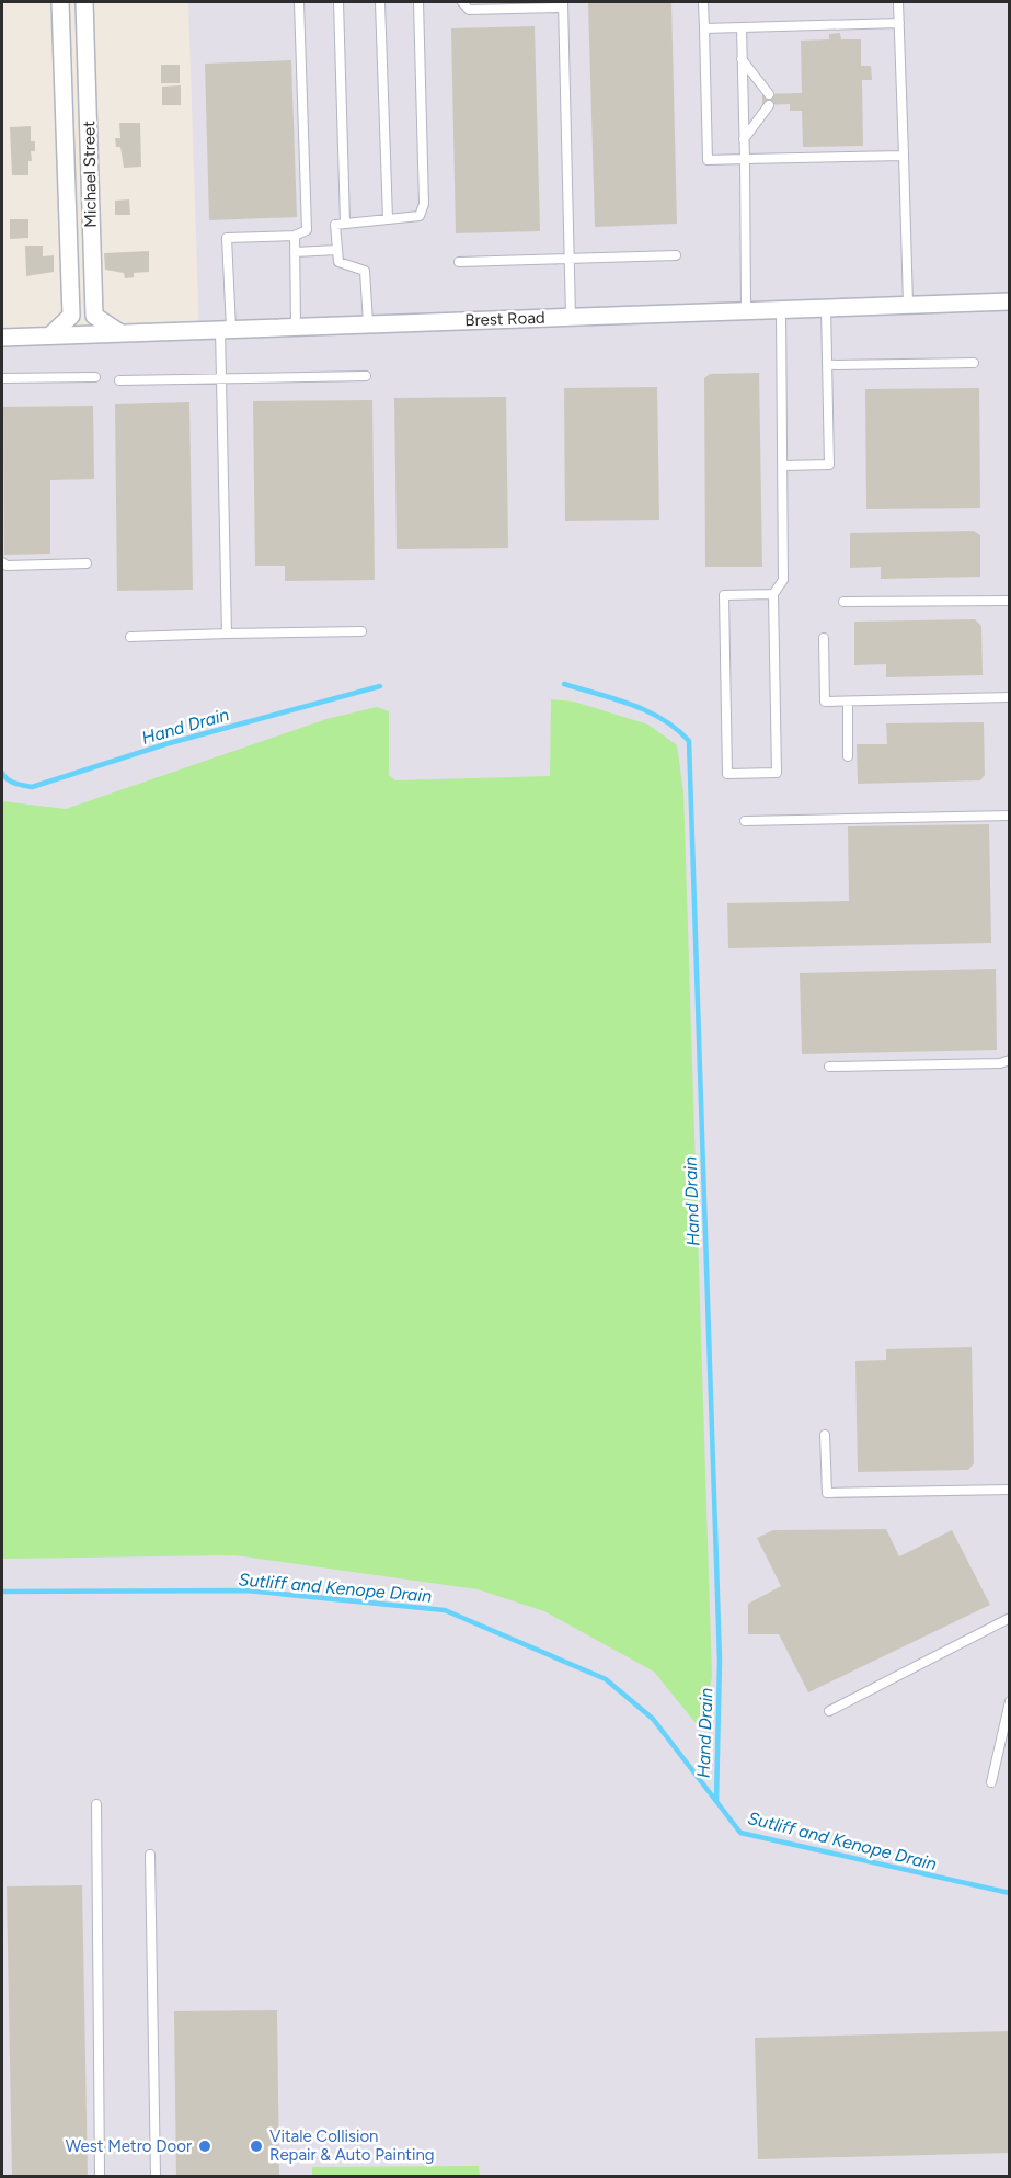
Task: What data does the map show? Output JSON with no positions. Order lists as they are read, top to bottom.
{
  "streets": {
    "street": ["Michael Street", "Brest Road"]
  },
  "crossings": [
    ["Michael Street", "Brest Road"]
  ],
  "water": ["Hand Drain", "Sutliff and Kenope Drain"],
  "places": ["West Metro Door", "Vitale Collision Repair & Auto Painting"]
}
